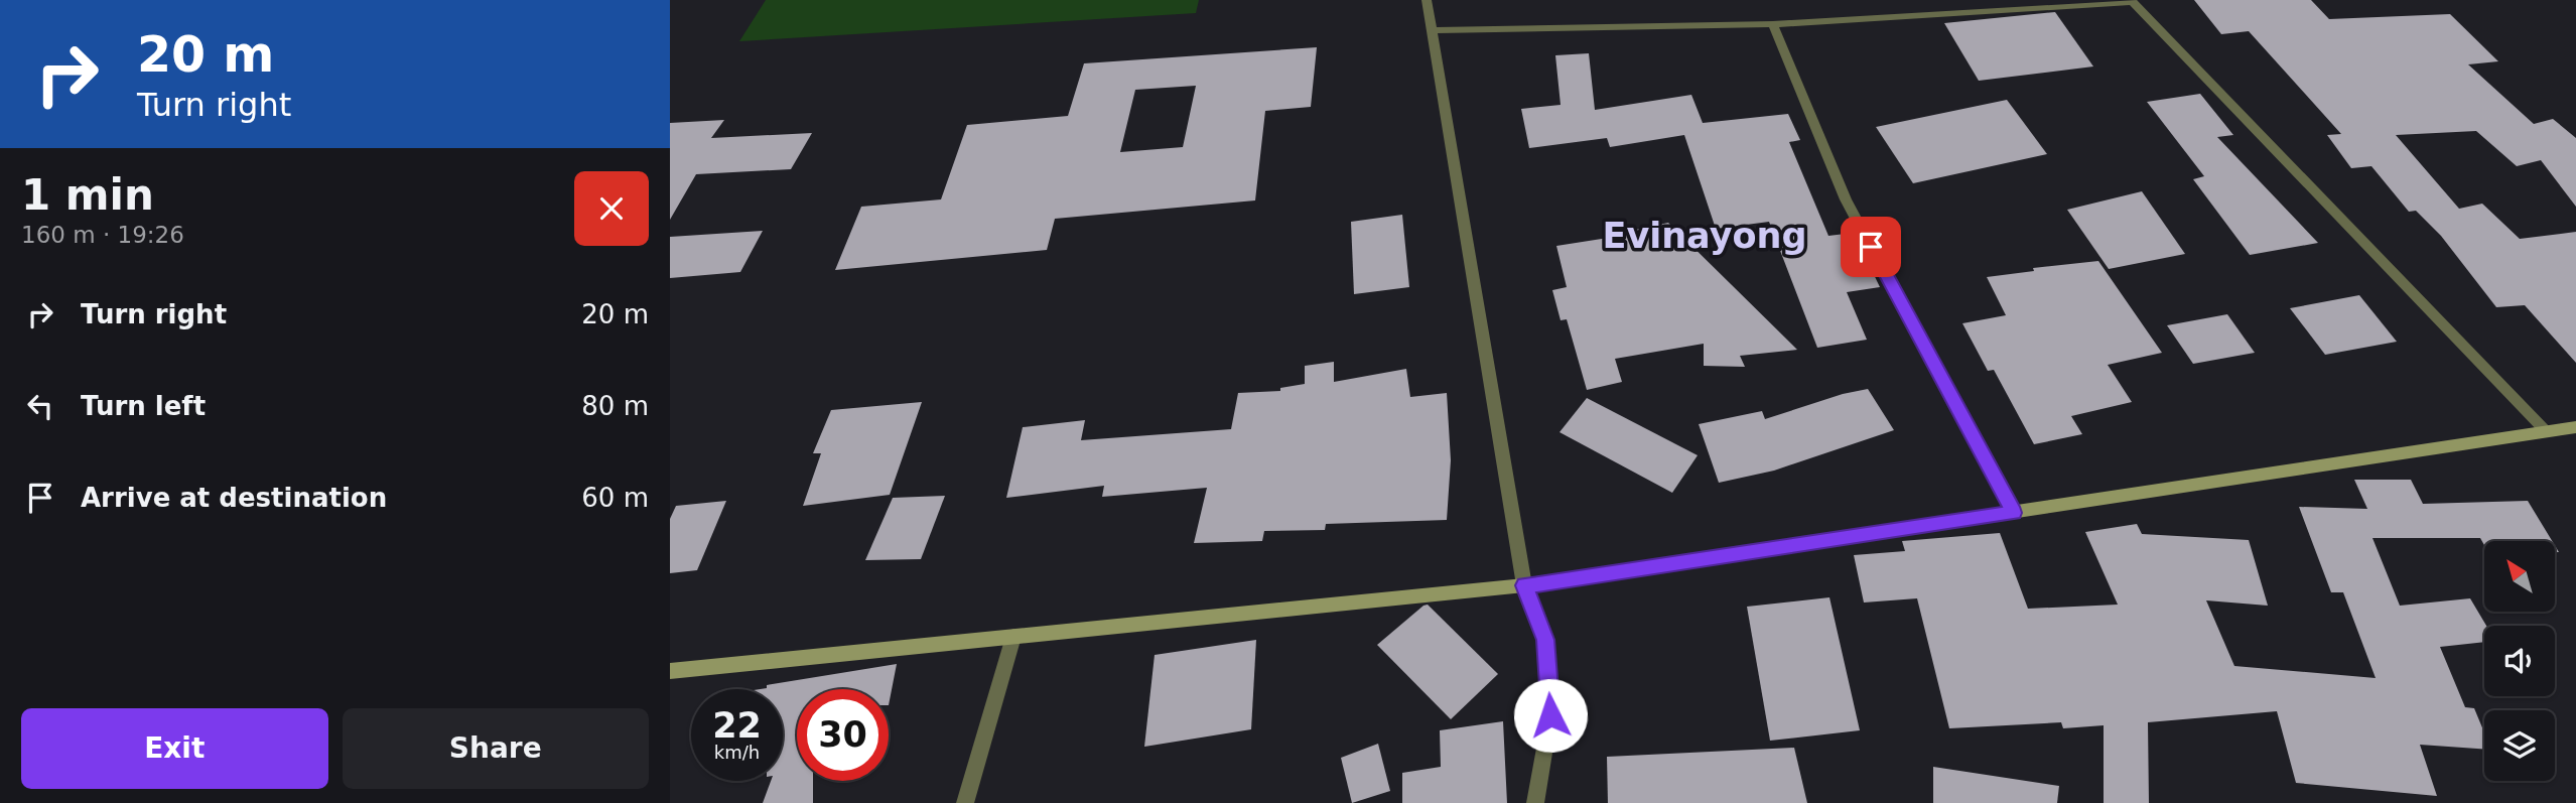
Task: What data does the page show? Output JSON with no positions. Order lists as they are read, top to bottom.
{
  "districts": ["Evinayong"],
  "north": "top left",
  "page": {
    "turn": ["20 m", "Turn right"],
    "heading": ["1 min", "160 m · 19:26"],
    "list": [
      {
        "name": "Turn right",
        "value": "20 m"
      },
      {
        "name": "Turn left",
        "value": "80 m"
      },
      {
        "name": "Arrive at destination",
        "value": "60 m"
      }
    ],
    "speed": "22 km/h",
    "limit": "30",
    "buttons": ["Exit", "Share"]
  }
}
